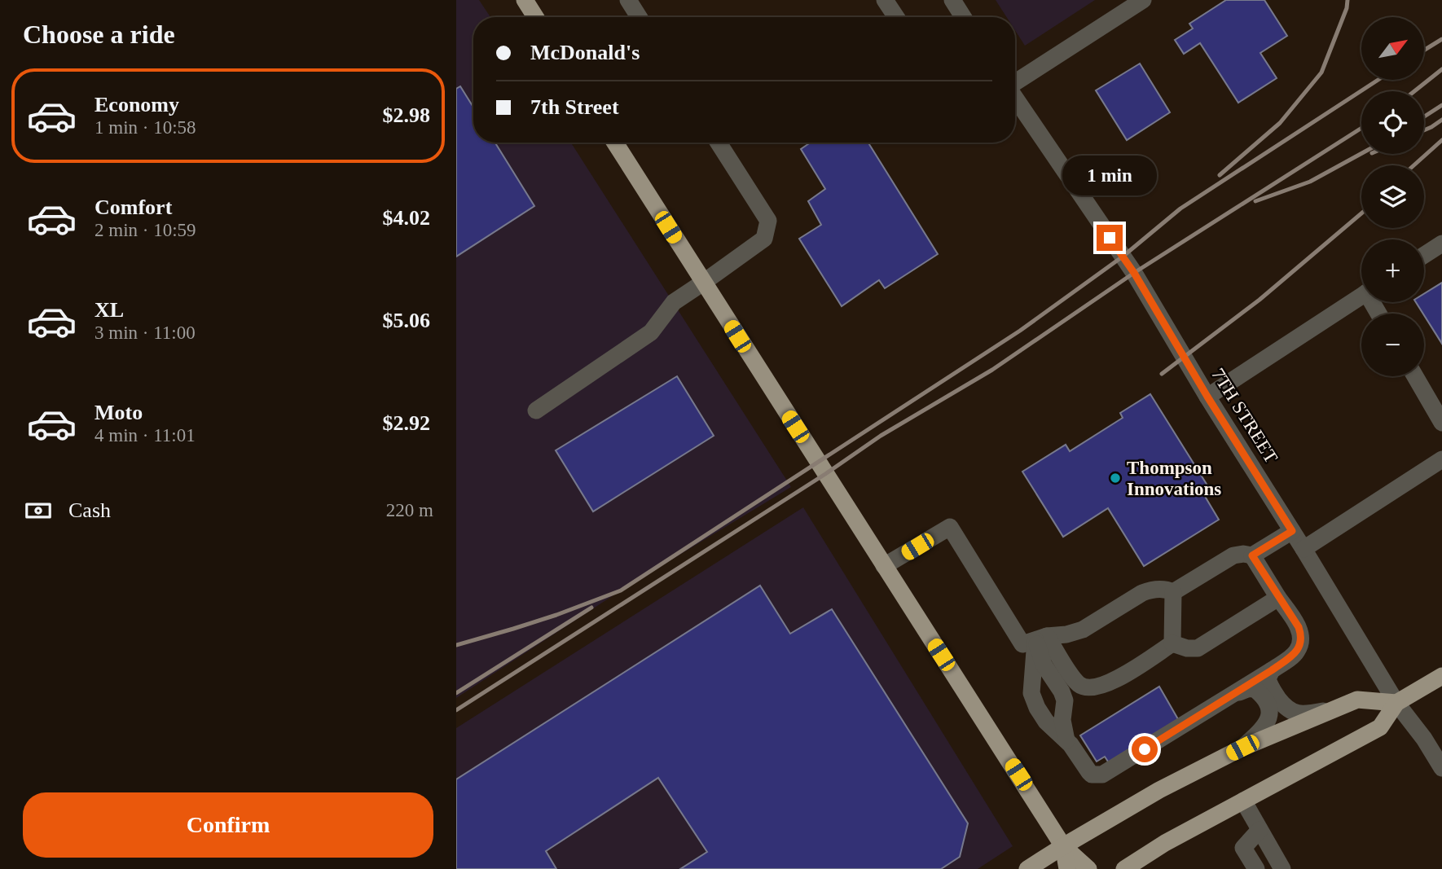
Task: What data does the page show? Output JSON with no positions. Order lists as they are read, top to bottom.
{
  "streets": {
    "street": ["7TH STREET"]
  },
  "places": ["Thompson Innovations"],
  "north": "top right",
  "page": {
    "heading": "Choose a ride",
    "map_buttons": ["+", "−"],
    "banner": ["McDonald's", "7th Street"],
    "list": [
      {
        "name": "Economy",
        "note": "1 min · 10:58",
        "value": "$2.98"
      },
      {
        "name": "Comfort",
        "note": "2 min · 10:59",
        "value": "$4.02"
      },
      {
        "name": "XL",
        "note": "3 min · 11:00",
        "value": "$5.06"
      },
      {
        "name": "Moto",
        "note": "4 min · 11:01",
        "value": "$2.92"
      }
    ],
    "bubble": "1 min",
    "pay": ["Cash", "220 m"],
    "buttons": "Confirm"
  }
}
